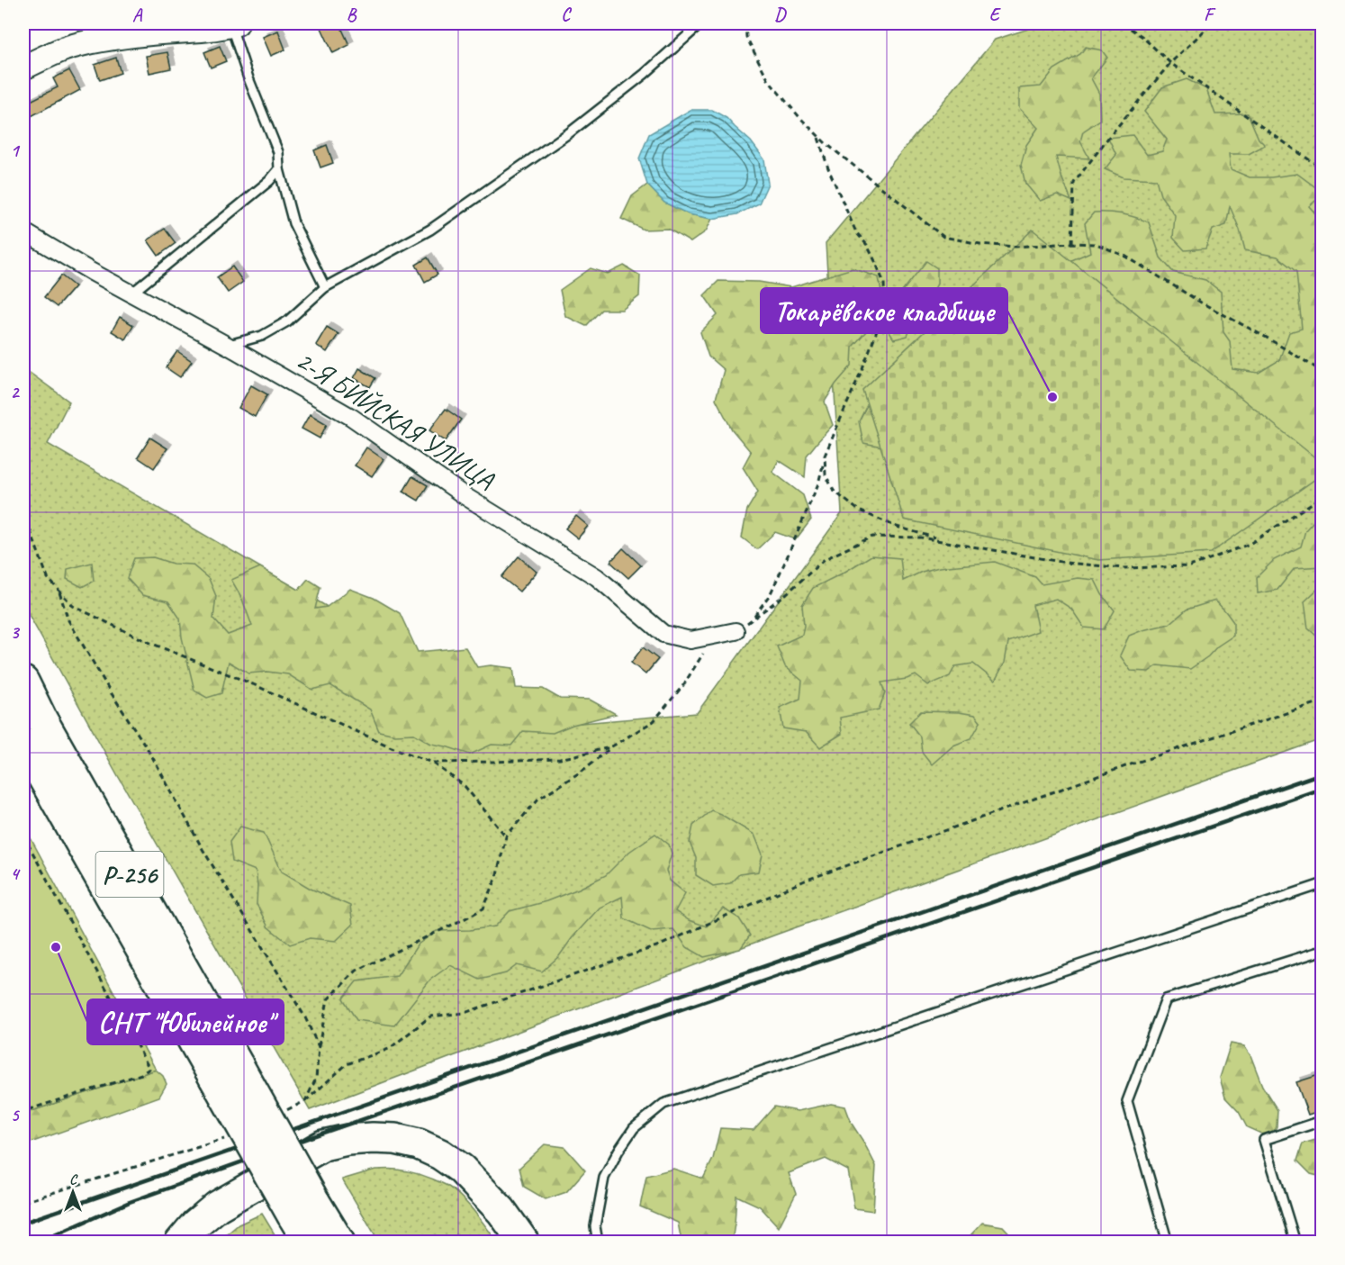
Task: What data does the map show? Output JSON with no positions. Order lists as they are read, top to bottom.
{
  "streets": {
    "highway": ["Р-256"],
    "street": ["2-Я БИЙСКАЯ УЛИЦА"]
  },
  "places": ["Токарёвское кладбище", "СНТ \"Юбилейное\""],
  "north": "top",
  "grid": {
    "columns": [
      "A",
      "B",
      "C",
      "D",
      "E",
      "F"
    ],
    "rows": [
      "1",
      "2",
      "3",
      "4",
      "5"
    ]
  }
}
